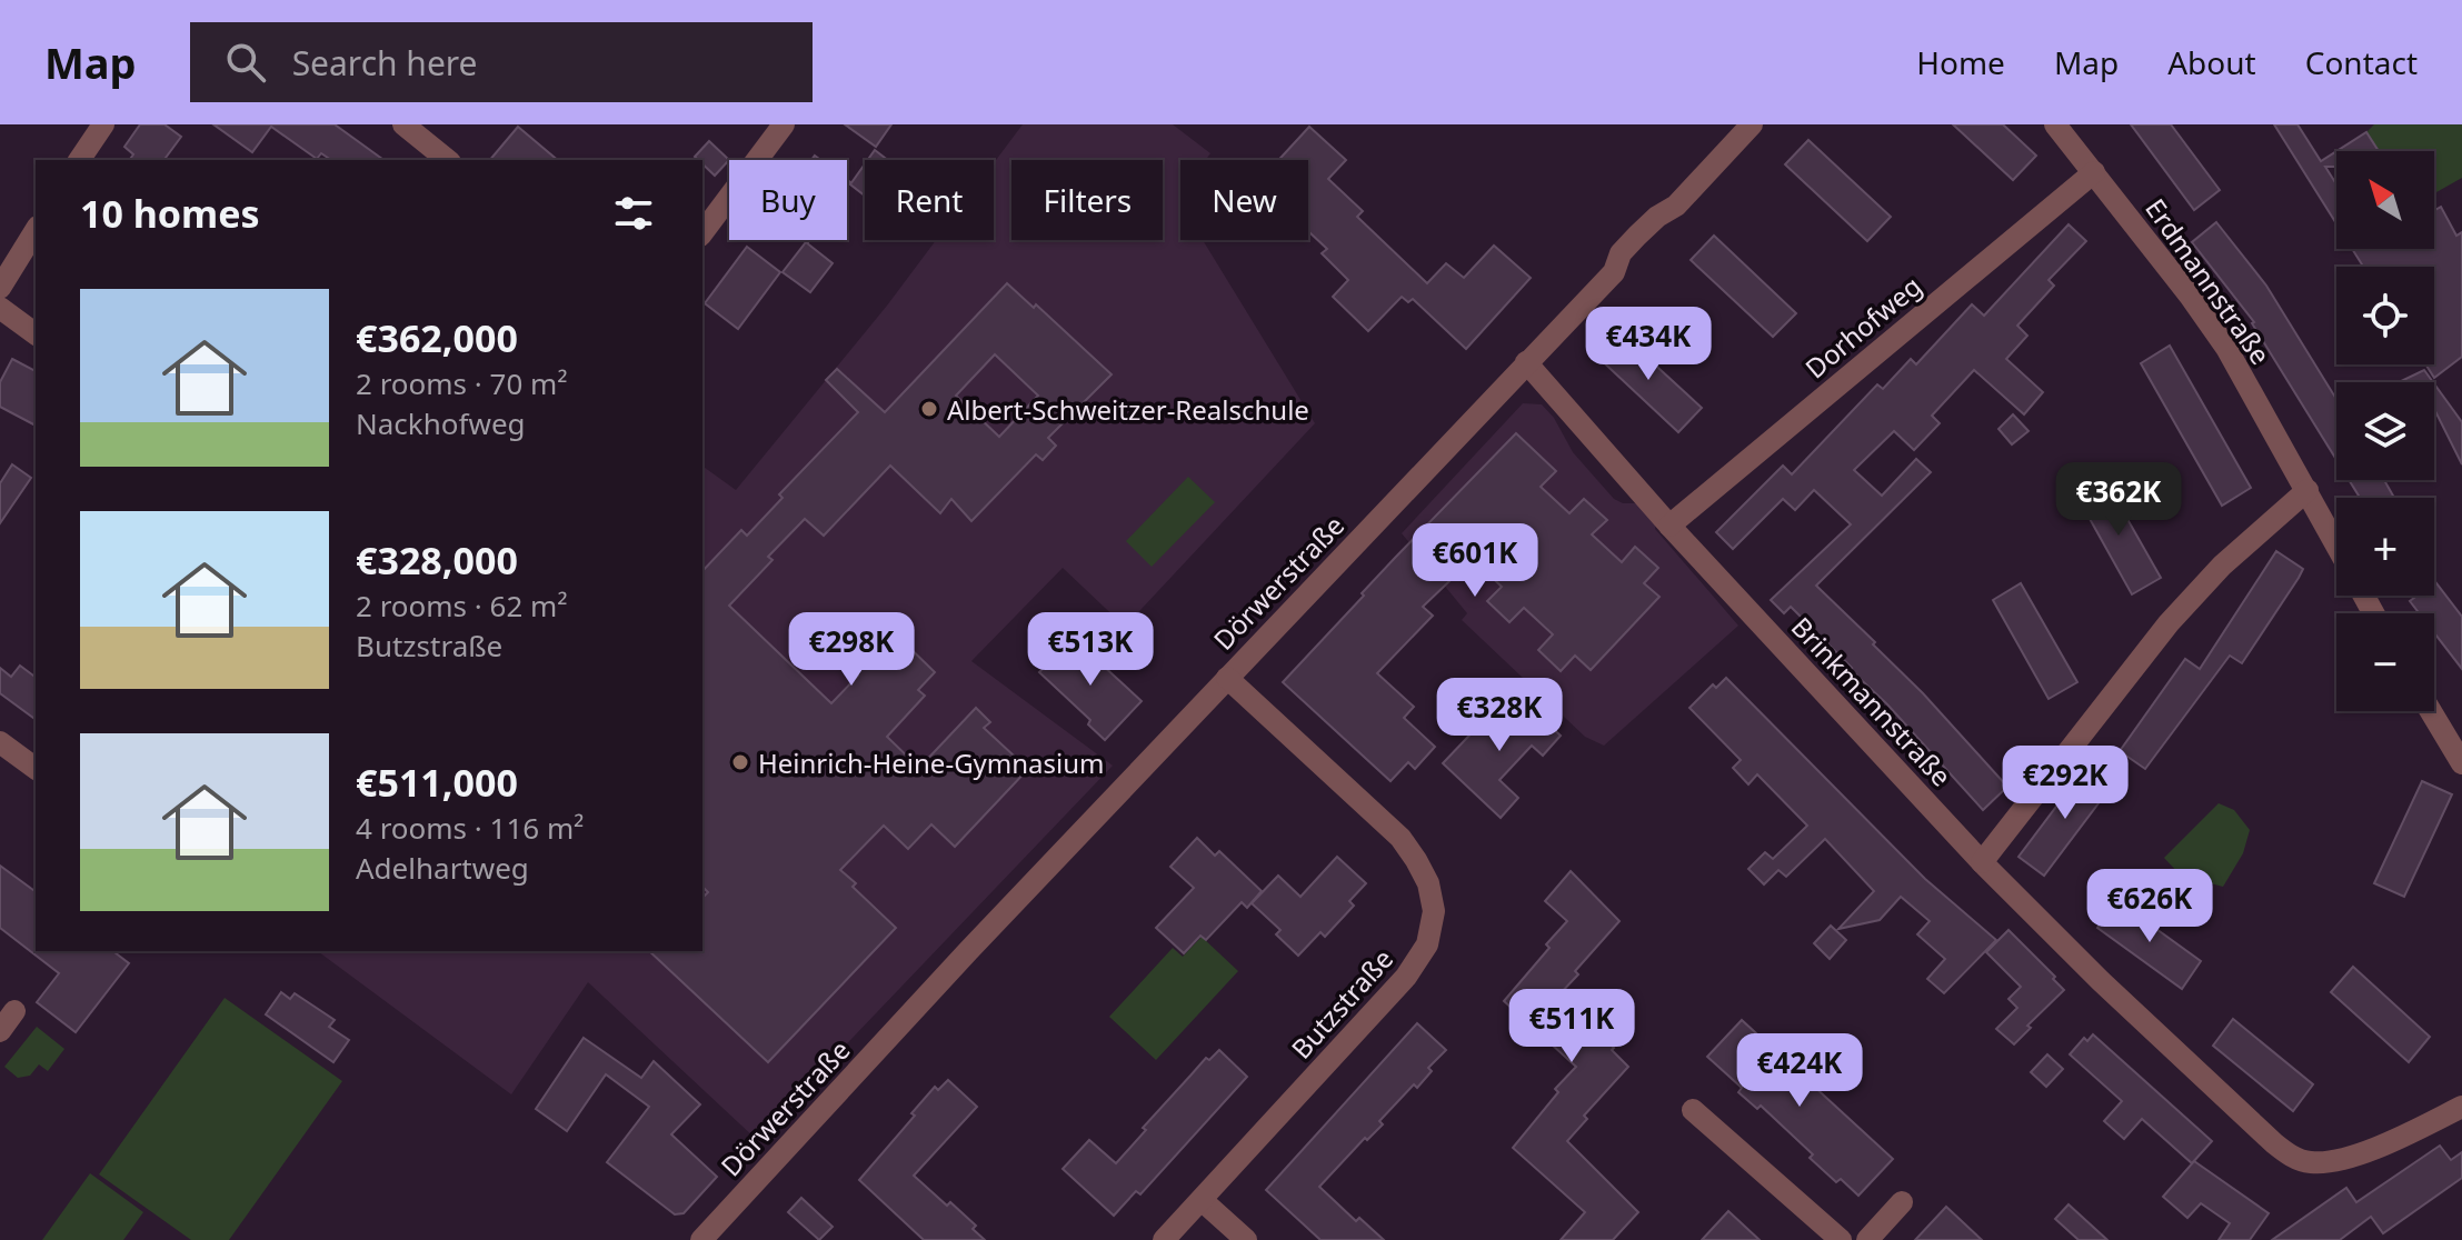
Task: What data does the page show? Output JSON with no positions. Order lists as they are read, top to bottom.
{
  "streets": {
    "street": [
      "Erdmannstraße",
      "Dorhofweg",
      "Dörwerstraße",
      "Brinkmannstraße",
      "Butzstraße"
    ]
  },
  "crossings": [
    ["Erdmannstraße", "Dorhofweg"],
    ["Dorhofweg", "Brinkmannstraße"],
    ["Dörwerstraße", "Brinkmannstraße"],
    ["Dörwerstraße", "Butzstraße"]
  ],
  "places": ["Albert-Schweitzer-Realschule", "Heinrich-Heine-Gymnasium"],
  "north": "top left",
  "page": {
    "header": "Map",
    "search": "Search here",
    "nav": [
      "Home",
      "Map",
      "About",
      "Contact"
    ],
    "map_buttons": ["+", "−"],
    "chip": [
      "Buy",
      "Rent",
      "Filters",
      "New"
    ],
    "heading": "10 homes",
    "list": [
      {
        "name": "€362,000",
        "note": "2 rooms · 70 m² · Nackhofweg"
      },
      {
        "name": "€328,000",
        "note": "2 rooms · 62 m² · Butzstraße"
      },
      {
        "name": "€511,000",
        "note": "4 rooms · 116 m² · Adelhartweg"
      }
    ],
    "price": [
      "€434K",
      "€362K",
      "€601K",
      "€298K",
      "€513K",
      "€328K",
      "€292K",
      "€626K",
      "€511K",
      "€424K"
    ]
  }
}
